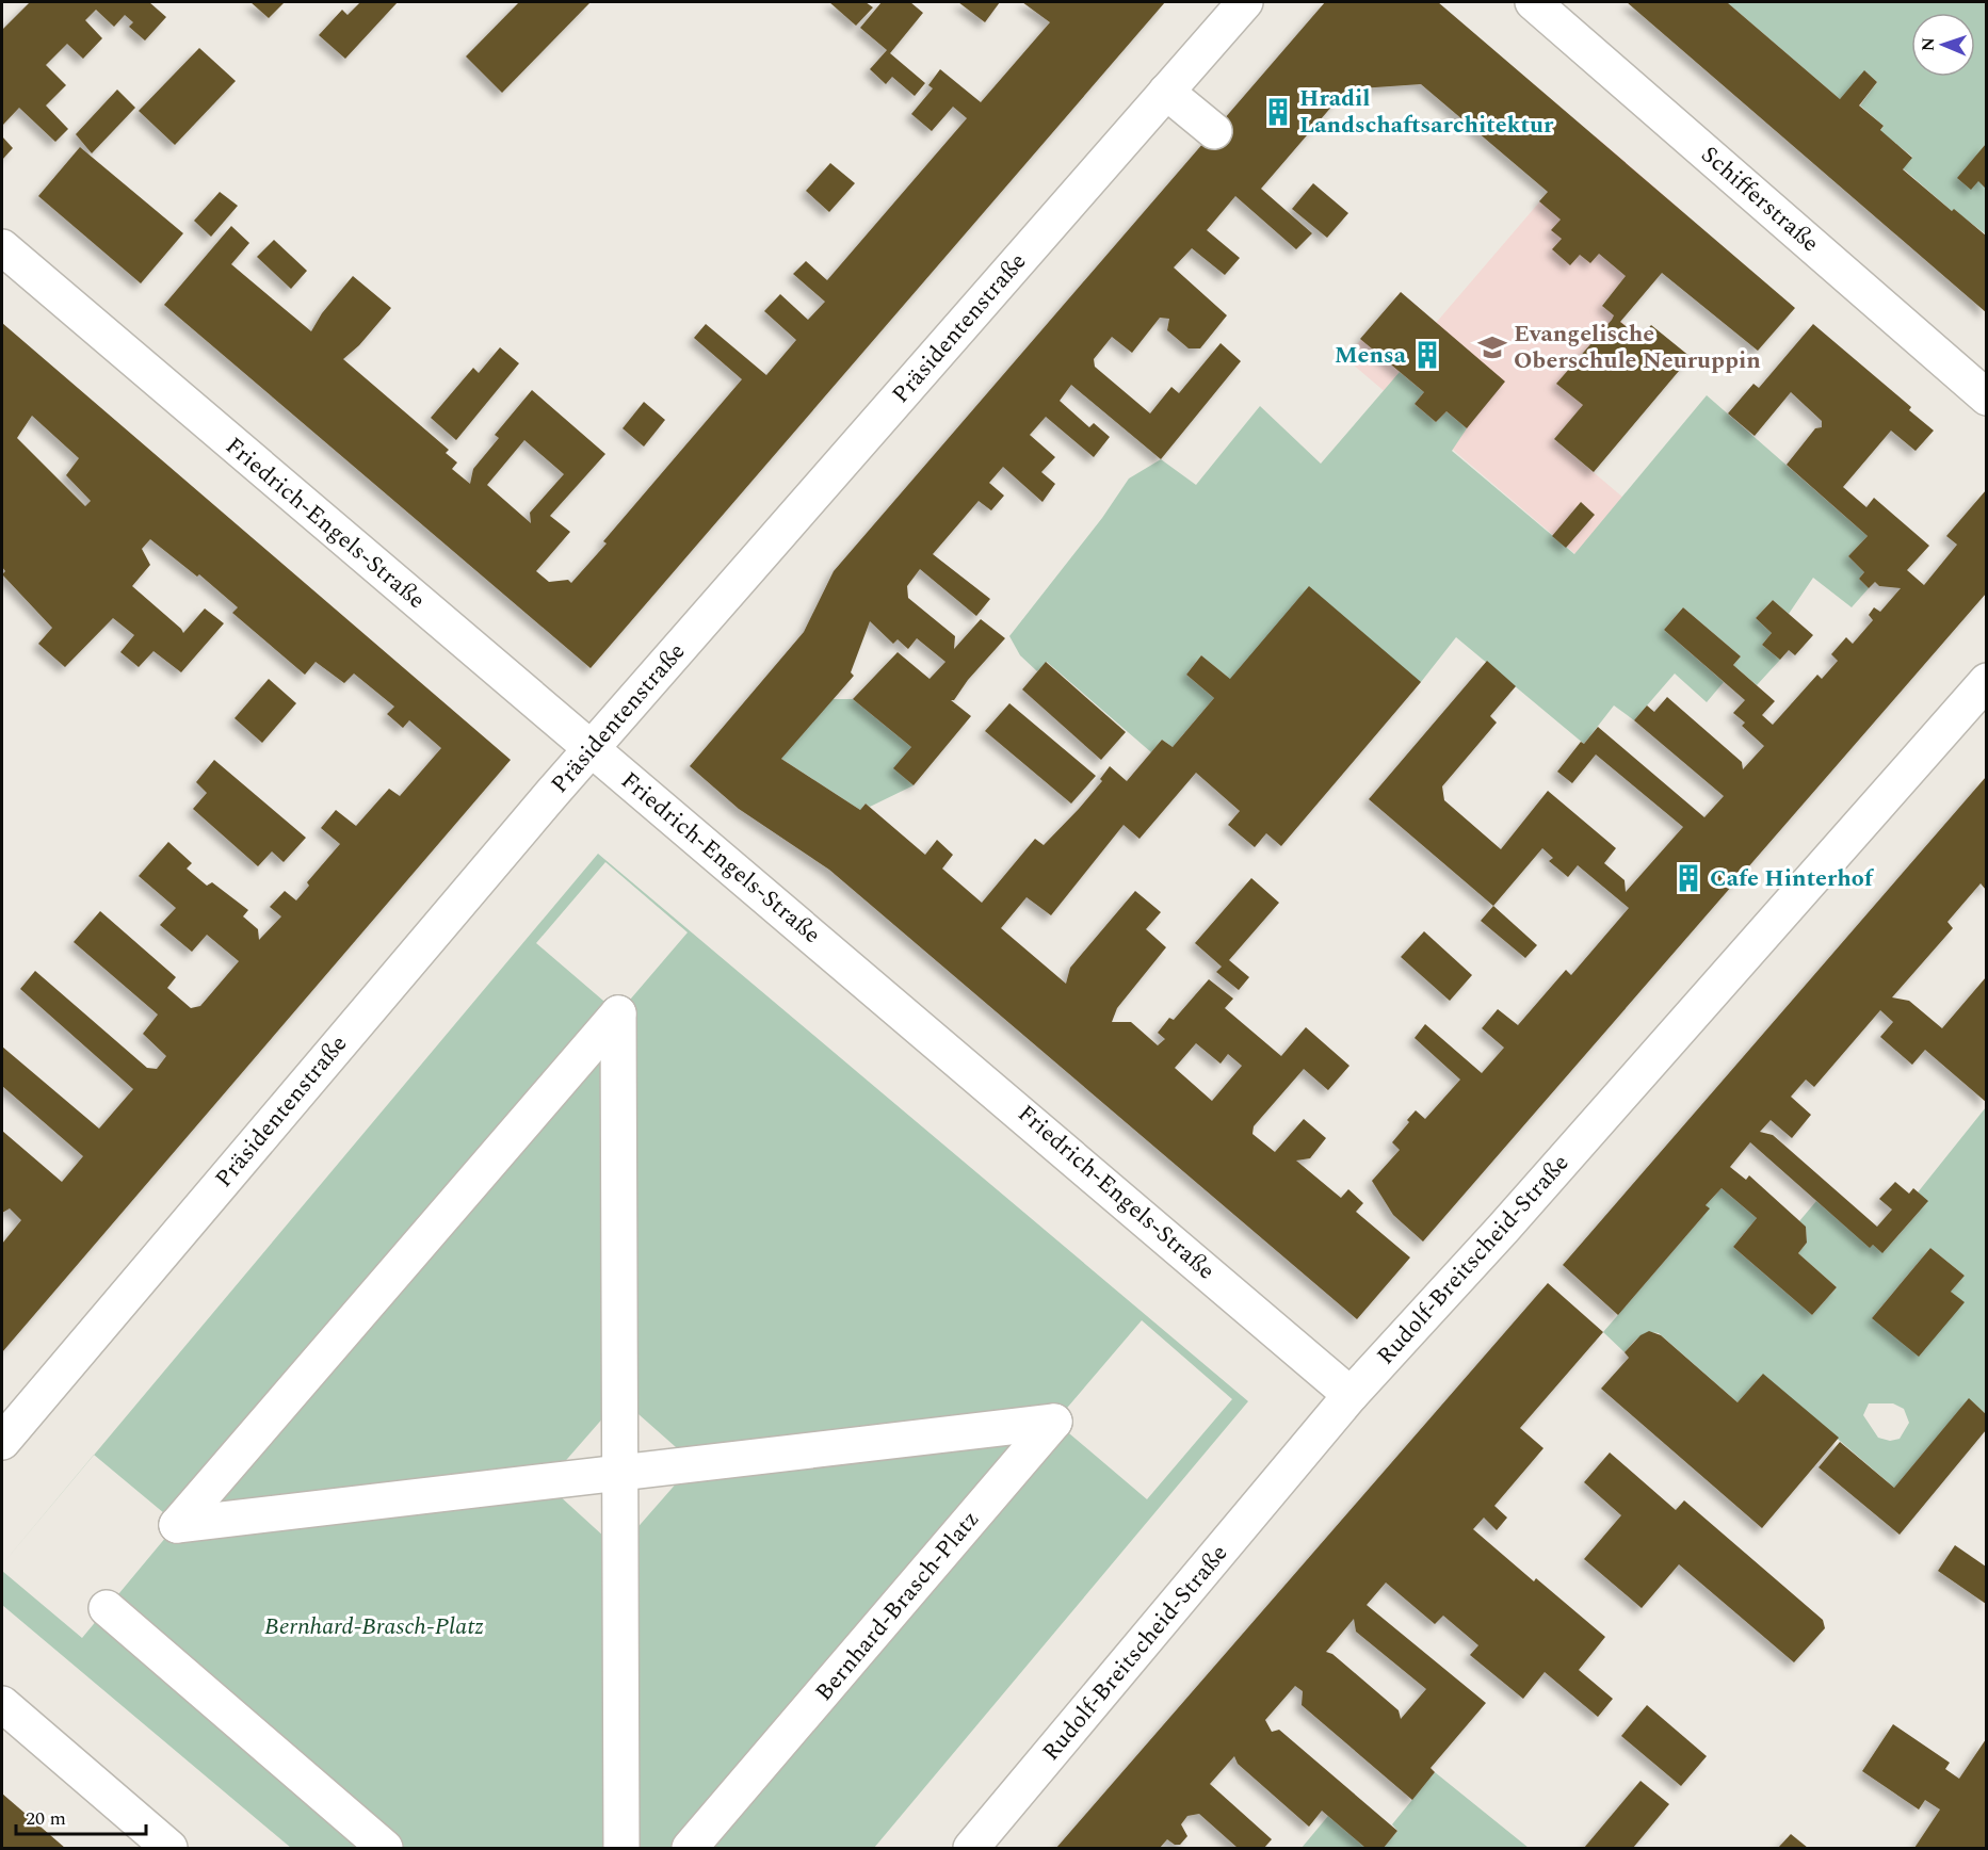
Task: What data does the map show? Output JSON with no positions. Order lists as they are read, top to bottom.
{
  "streets": {
    "street": [
      "Schifferstraße",
      "Präsidentenstraße",
      "Friedrich-Engels-Straße",
      "Rudolf-Breitscheid-Straße",
      "Bernhard-Brasch-Platz"
    ]
  },
  "crossings": [
    ["Präsidentenstraße", "Friedrich-Engels-Straße"],
    ["Friedrich-Engels-Straße", "Rudolf-Breitscheid-Straße"]
  ],
  "parks": ["Bernhard-Brasch-Platz"],
  "places": {
    "building": ["Hradil Landschaftsarchitektur", "Mensa", "Cafe Hinterhof"],
    "school or university": ["Evangelische Oberschule Neuruppin"]
  },
  "scale_bar": "20 m",
  "north": "left"
}
